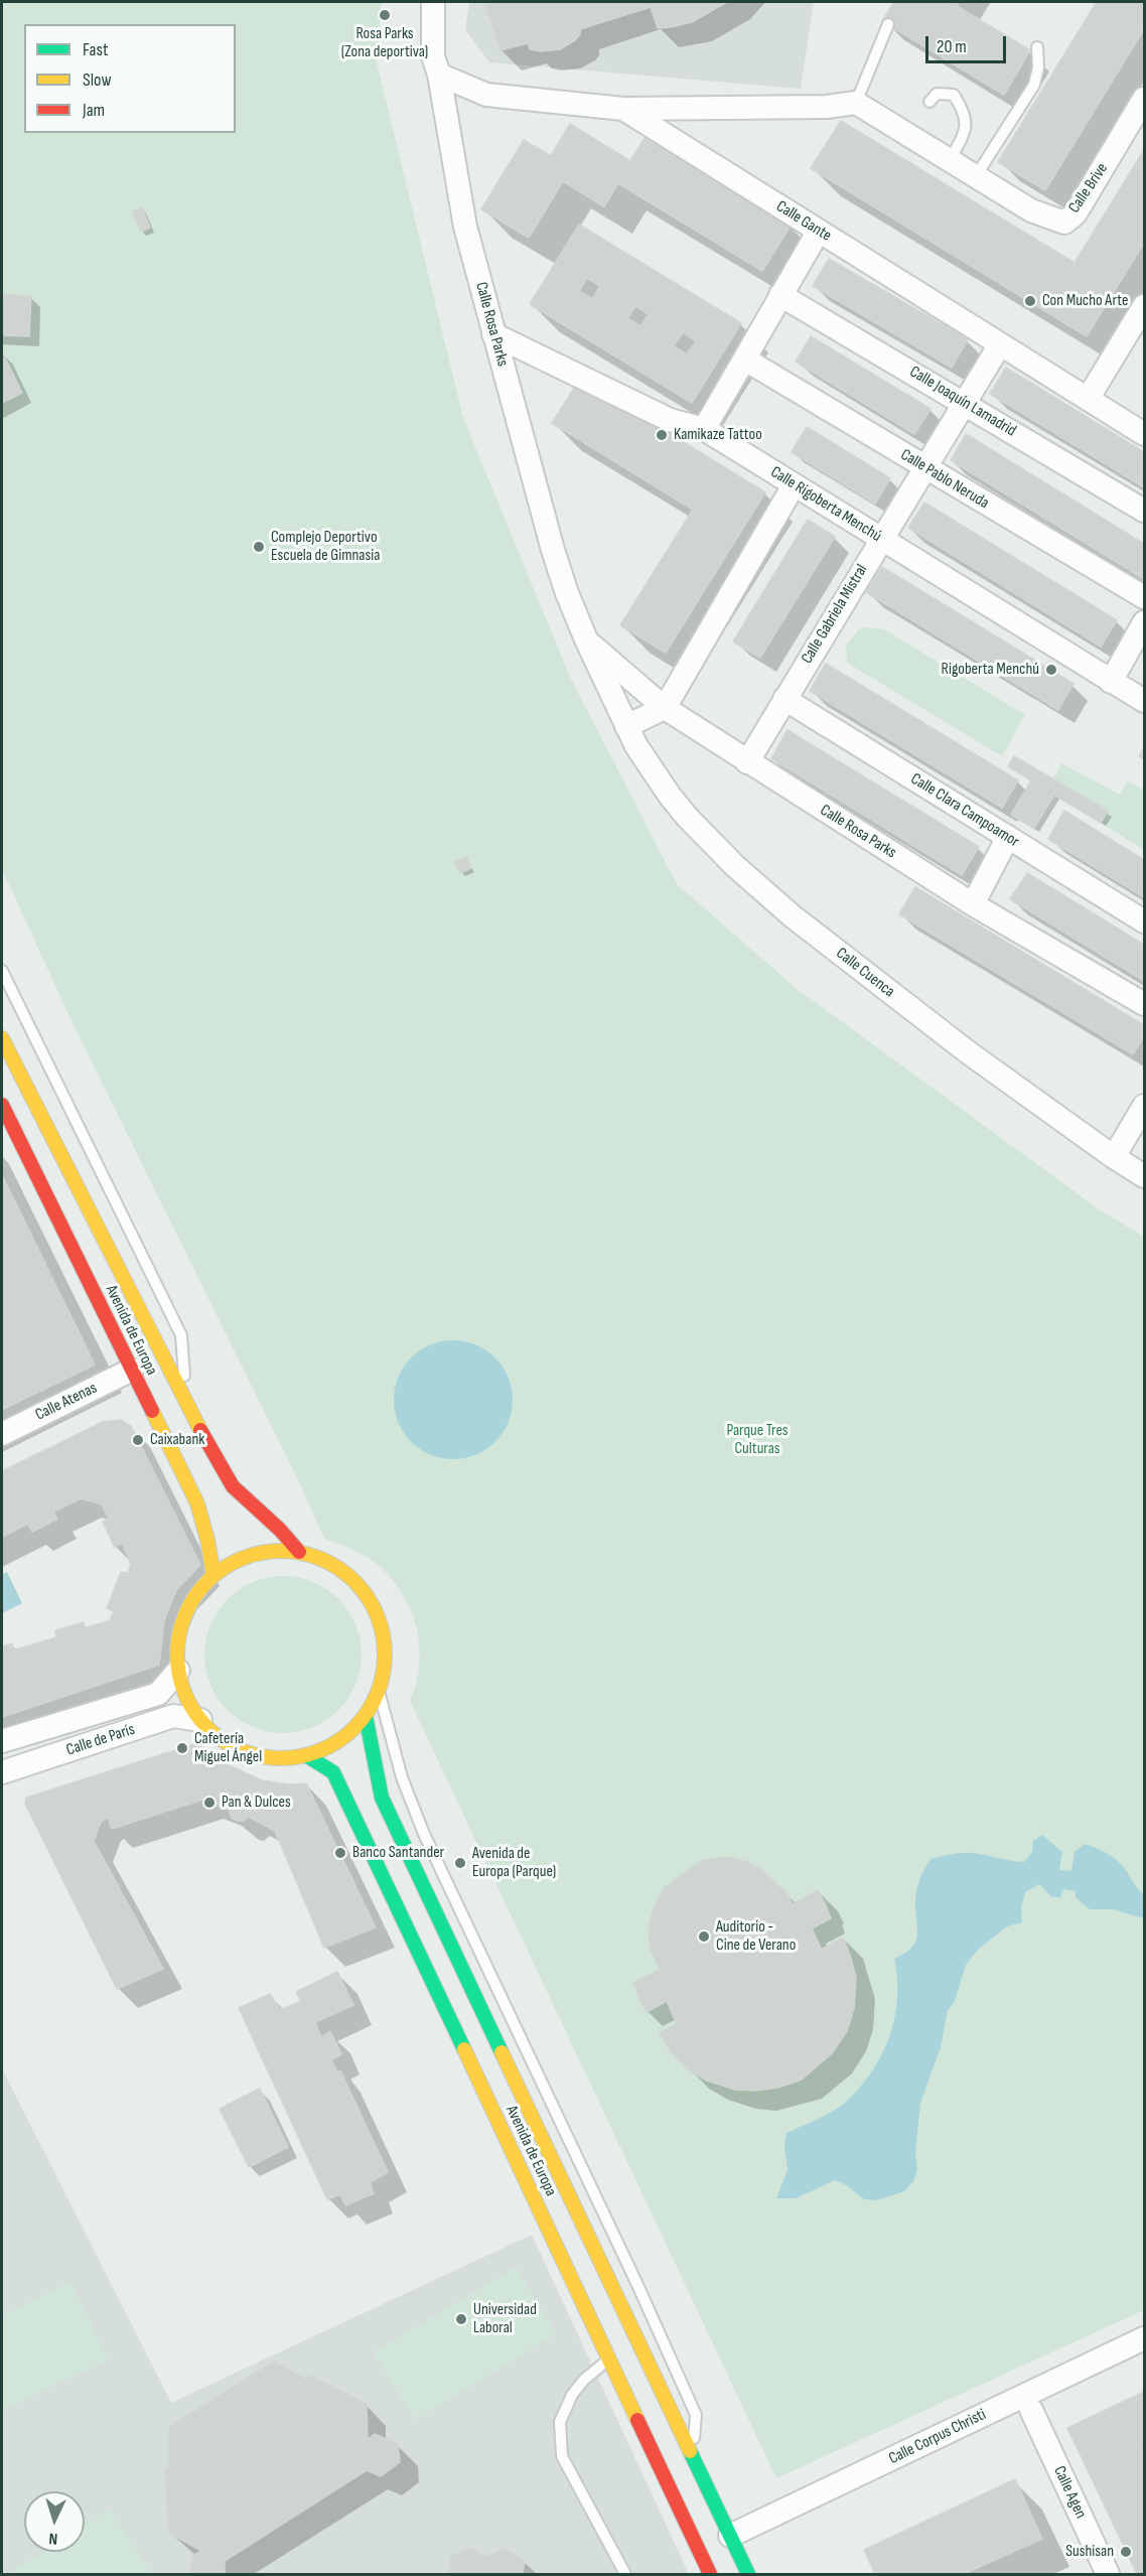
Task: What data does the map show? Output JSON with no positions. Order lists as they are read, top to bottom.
{
  "streets": {
    "main road": ["Avenida de Europa"],
    "street": [
      "Calle Brive",
      "Calle Gante",
      "Calle Rosa Parks",
      "Calle Joaquín Lamadrid",
      "Calle Pablo Neruda",
      "Calle Rigoberta Menchú",
      "Calle Gabriela Mistral",
      "Calle Clara Campoamor",
      "Calle Cuenca",
      "Calle Atenas",
      "Calle de París",
      "Calle Corpus Christi",
      "Calle Agen"
    ]
  },
  "crossings": [
    ["Calle Gante", "Calle Rosa Parks"],
    ["Calle Gante", "Calle Gabriela Mistral"],
    ["Calle Rosa Parks", "Calle Rigoberta Menchú"],
    ["Calle Rosa Parks", "Calle Gabriela Mistral"],
    ["Calle Rosa Parks", "Calle Cuenca"],
    ["Calle Joaquín Lamadrid", "Calle Gabriela Mistral"],
    ["Calle Pablo Neruda", "Calle Gabriela Mistral"],
    ["Calle Rigoberta Menchú", "Calle Gabriela Mistral"],
    ["Calle Gabriela Mistral", "Calle Clara Campoamor"],
    ["Avenida de Europa", "Calle Atenas"],
    ["Avenida de Europa", "Calle de París"],
    ["Avenida de Europa", "Calle Corpus Christi"]
  ],
  "parks": ["Parque Tres Culturas"],
  "places": [
    "Rosa Parks (Zona deportiva)",
    "Con Mucho Arte",
    "Kamikaze Tattoo",
    "Complejo Deportivo Escuela de Gimnasia",
    "Rigoberta Menchú",
    "Caixabank",
    "Cafetería Miguel Ángel",
    "Pan & Dulces",
    "Banco Santander",
    "Avenida de Europa (Parque)",
    "Auditorio - Cine de Verano",
    "Universidad Laboral",
    "Sushisan"
  ],
  "legend": ["Fast", "Slow", "Jam"],
  "scale_bar": "20 m",
  "north": "bottom"
}
